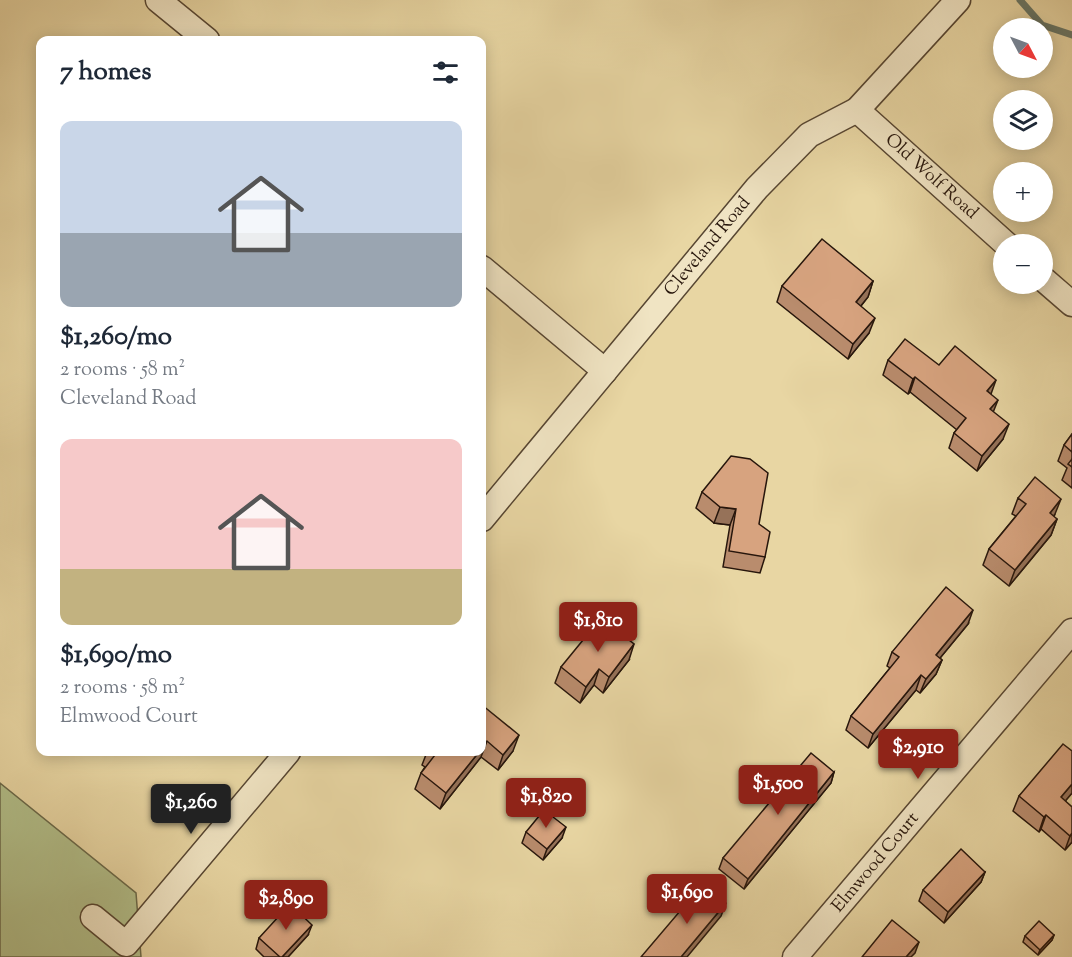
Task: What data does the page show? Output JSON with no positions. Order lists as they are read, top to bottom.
{
  "streets": {
    "street": ["Old Wolf Road", "Cleveland Road", "Elmwood Court"]
  },
  "crossings": [
    ["Old Wolf Road", "Cleveland Road"]
  ],
  "north": "bottom right",
  "page": {
    "map_buttons": ["+", "−"],
    "heading": "7 homes",
    "list": [
      {
        "name": "$1,260/mo",
        "note": "2 rooms · 58 m² · Cleveland Road"
      },
      {
        "name": "$1,690/mo",
        "note": "2 rooms · 58 m² · Elmwood Court"
      }
    ],
    "price": [
      "$1,810",
      "$2,910",
      "$1,500",
      "$1,820",
      "$1,260",
      "$1,690",
      "$2,890"
    ]
  }
}
